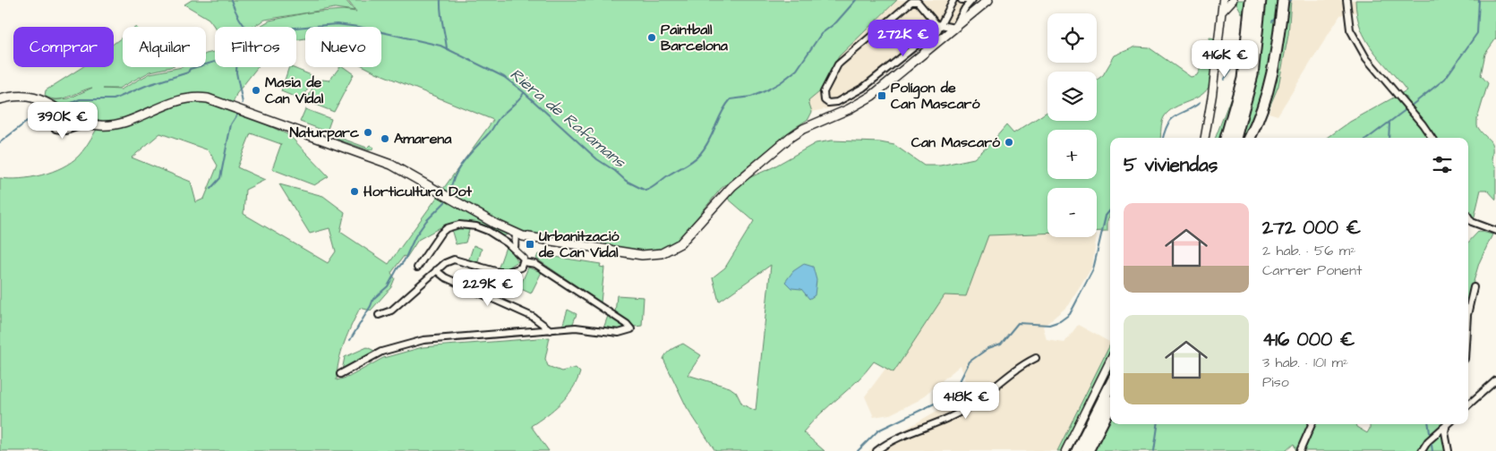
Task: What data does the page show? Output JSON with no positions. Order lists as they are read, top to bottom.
{
  "water": ["Riera de Rafamans"],
  "places": {
    "other": [
      "Paintball Barcelona",
      "Masia de Can Vidal",
      "Naturparc",
      "Amarena",
      "Can Mascaró",
      "Horticultura Dot"
    ],
    "transit": ["Polígon de Can Mascaró", "Urbanització de Can Vidal"]
  },
  "page": {
    "map_buttons": ["+", "−"],
    "price": [
      "272K €",
      "416K €",
      "390K €",
      "229K €",
      "418K €"
    ],
    "chip": [
      "Comprar",
      "Alquilar",
      "Filtros",
      "Nuevo"
    ],
    "heading": "5 viviendas",
    "list": [
      {
        "name": "272 000 €",
        "note": "2 hab. · 56 m² · Carrer Ponent"
      },
      {
        "name": "416 000 €",
        "note": "3 hab. · 101 m² · Piso"
      }
    ]
  }
}
